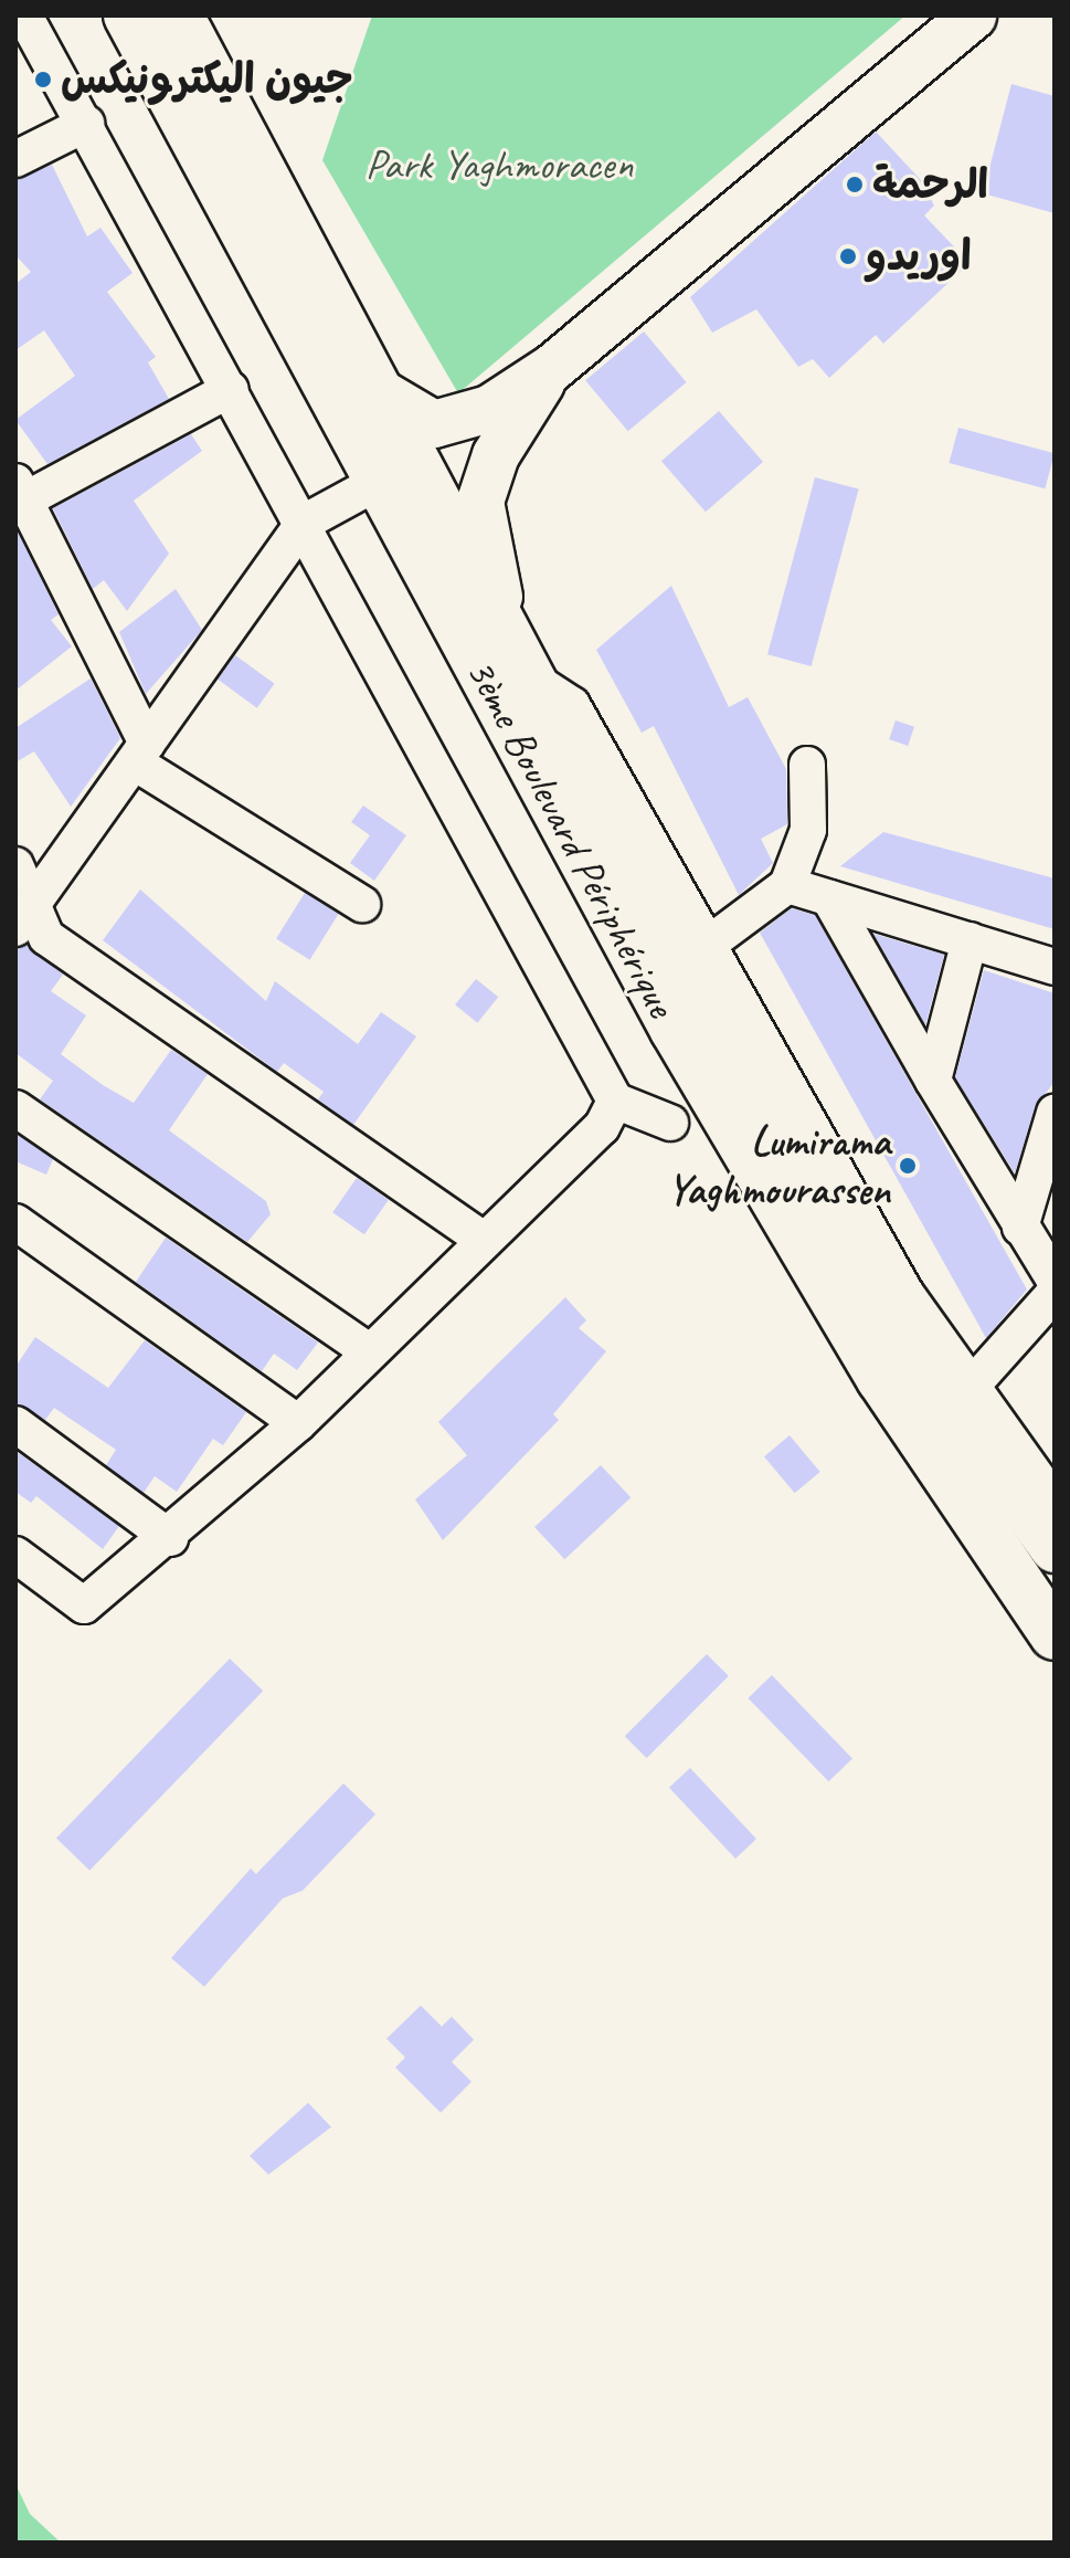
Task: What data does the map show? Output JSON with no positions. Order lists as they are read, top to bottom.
{
  "streets": {
    "highway": ["3ème Boulevard Périphérique"]
  },
  "parks": ["Park Yaghmoracen"],
  "places": [
    "جيون اليكترونيكس",
    "الرحمة",
    "اوريدو",
    "Lumirama Yaghmourassen"
  ]
}
